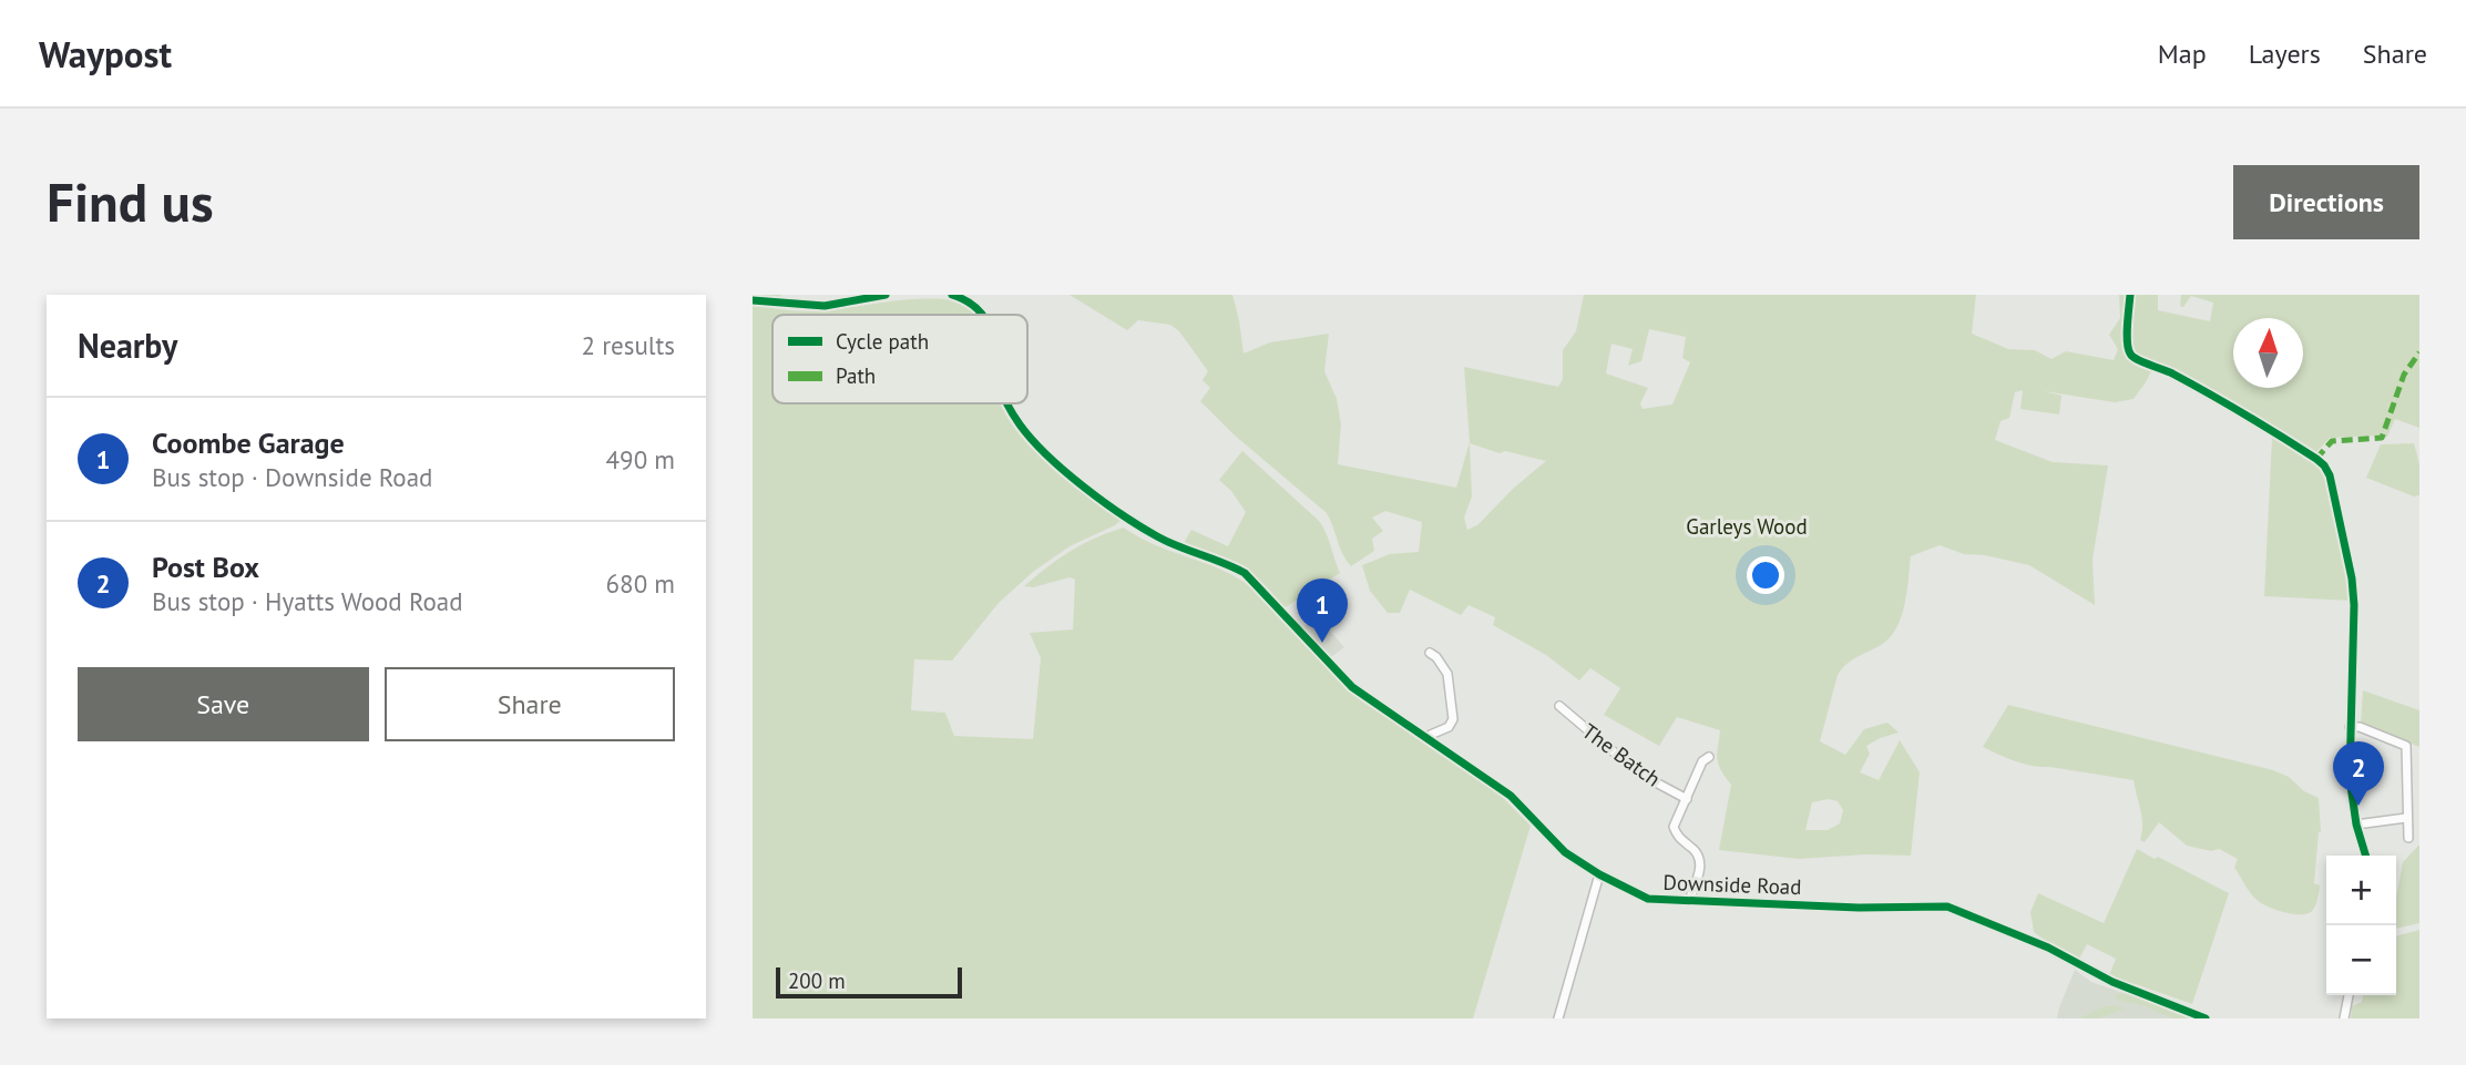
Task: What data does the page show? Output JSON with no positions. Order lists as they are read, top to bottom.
{
  "streets": {
    "street": ["The Batch", "Downside Road"]
  },
  "crossings": [
    ["The Batch", "Downside Road"]
  ],
  "parks": ["Garleys Wood"],
  "legend": ["Cycle path", "Path"],
  "scale_bar": "200 m",
  "north": "top",
  "page": {
    "header": "Waypost",
    "nav": ["Map", "Layers", "Share"],
    "buttons": [
      "Directions",
      ["Save", "Share"]
    ],
    "title": "Find us",
    "heading": ["Nearby", "2 results"],
    "list": [
      {
        "mark": "1",
        "name": "Coombe Garage",
        "note": "Bus stop · Downside Road",
        "value": "490 m"
      },
      {
        "mark": "2",
        "name": "Post Box",
        "note": "Bus stop · Hyatts Wood Road",
        "value": "680 m"
      }
    ],
    "pins": ["1", "2"],
    "map_buttons": ["+", "−"],
    "scale": "200 m"
  }
}
